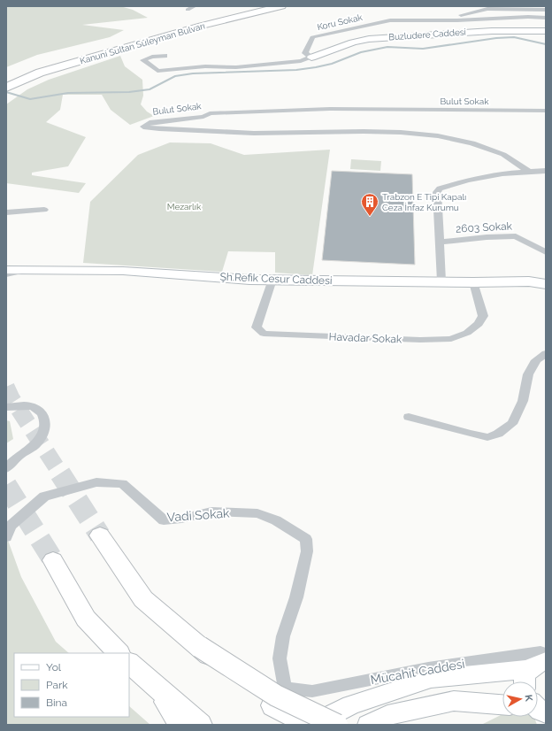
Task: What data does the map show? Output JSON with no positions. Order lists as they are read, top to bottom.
{
  "streets": {
    "main road": ["Kanuni Sultan Süleyman Bulvarı"],
    "street": [
      "Koru Sokak",
      "Buzludere Caddesi",
      "Bulut Sokak",
      "2603 Sokak",
      "Şh.Refik Cesur Caddesi",
      "Havadar Sokak",
      "Vadi Sokak",
      "Mücahit Caddesi"
    ]
  },
  "crossings": [
    ["Koru Sokak", "Buzludere Caddesi"],
    ["Şh.Refik Cesur Caddesi", "Havadar Sokak"],
    ["Vadi Sokak", "Mücahit Caddesi"]
  ],
  "parks": ["Mezarlık"],
  "places": {
    "building": ["Trabzon E Tipi Kapalı Ceza İnfaz Kurumu"]
  },
  "legend": ["Yol", "Park", "Bina"],
  "north": "right"
}
